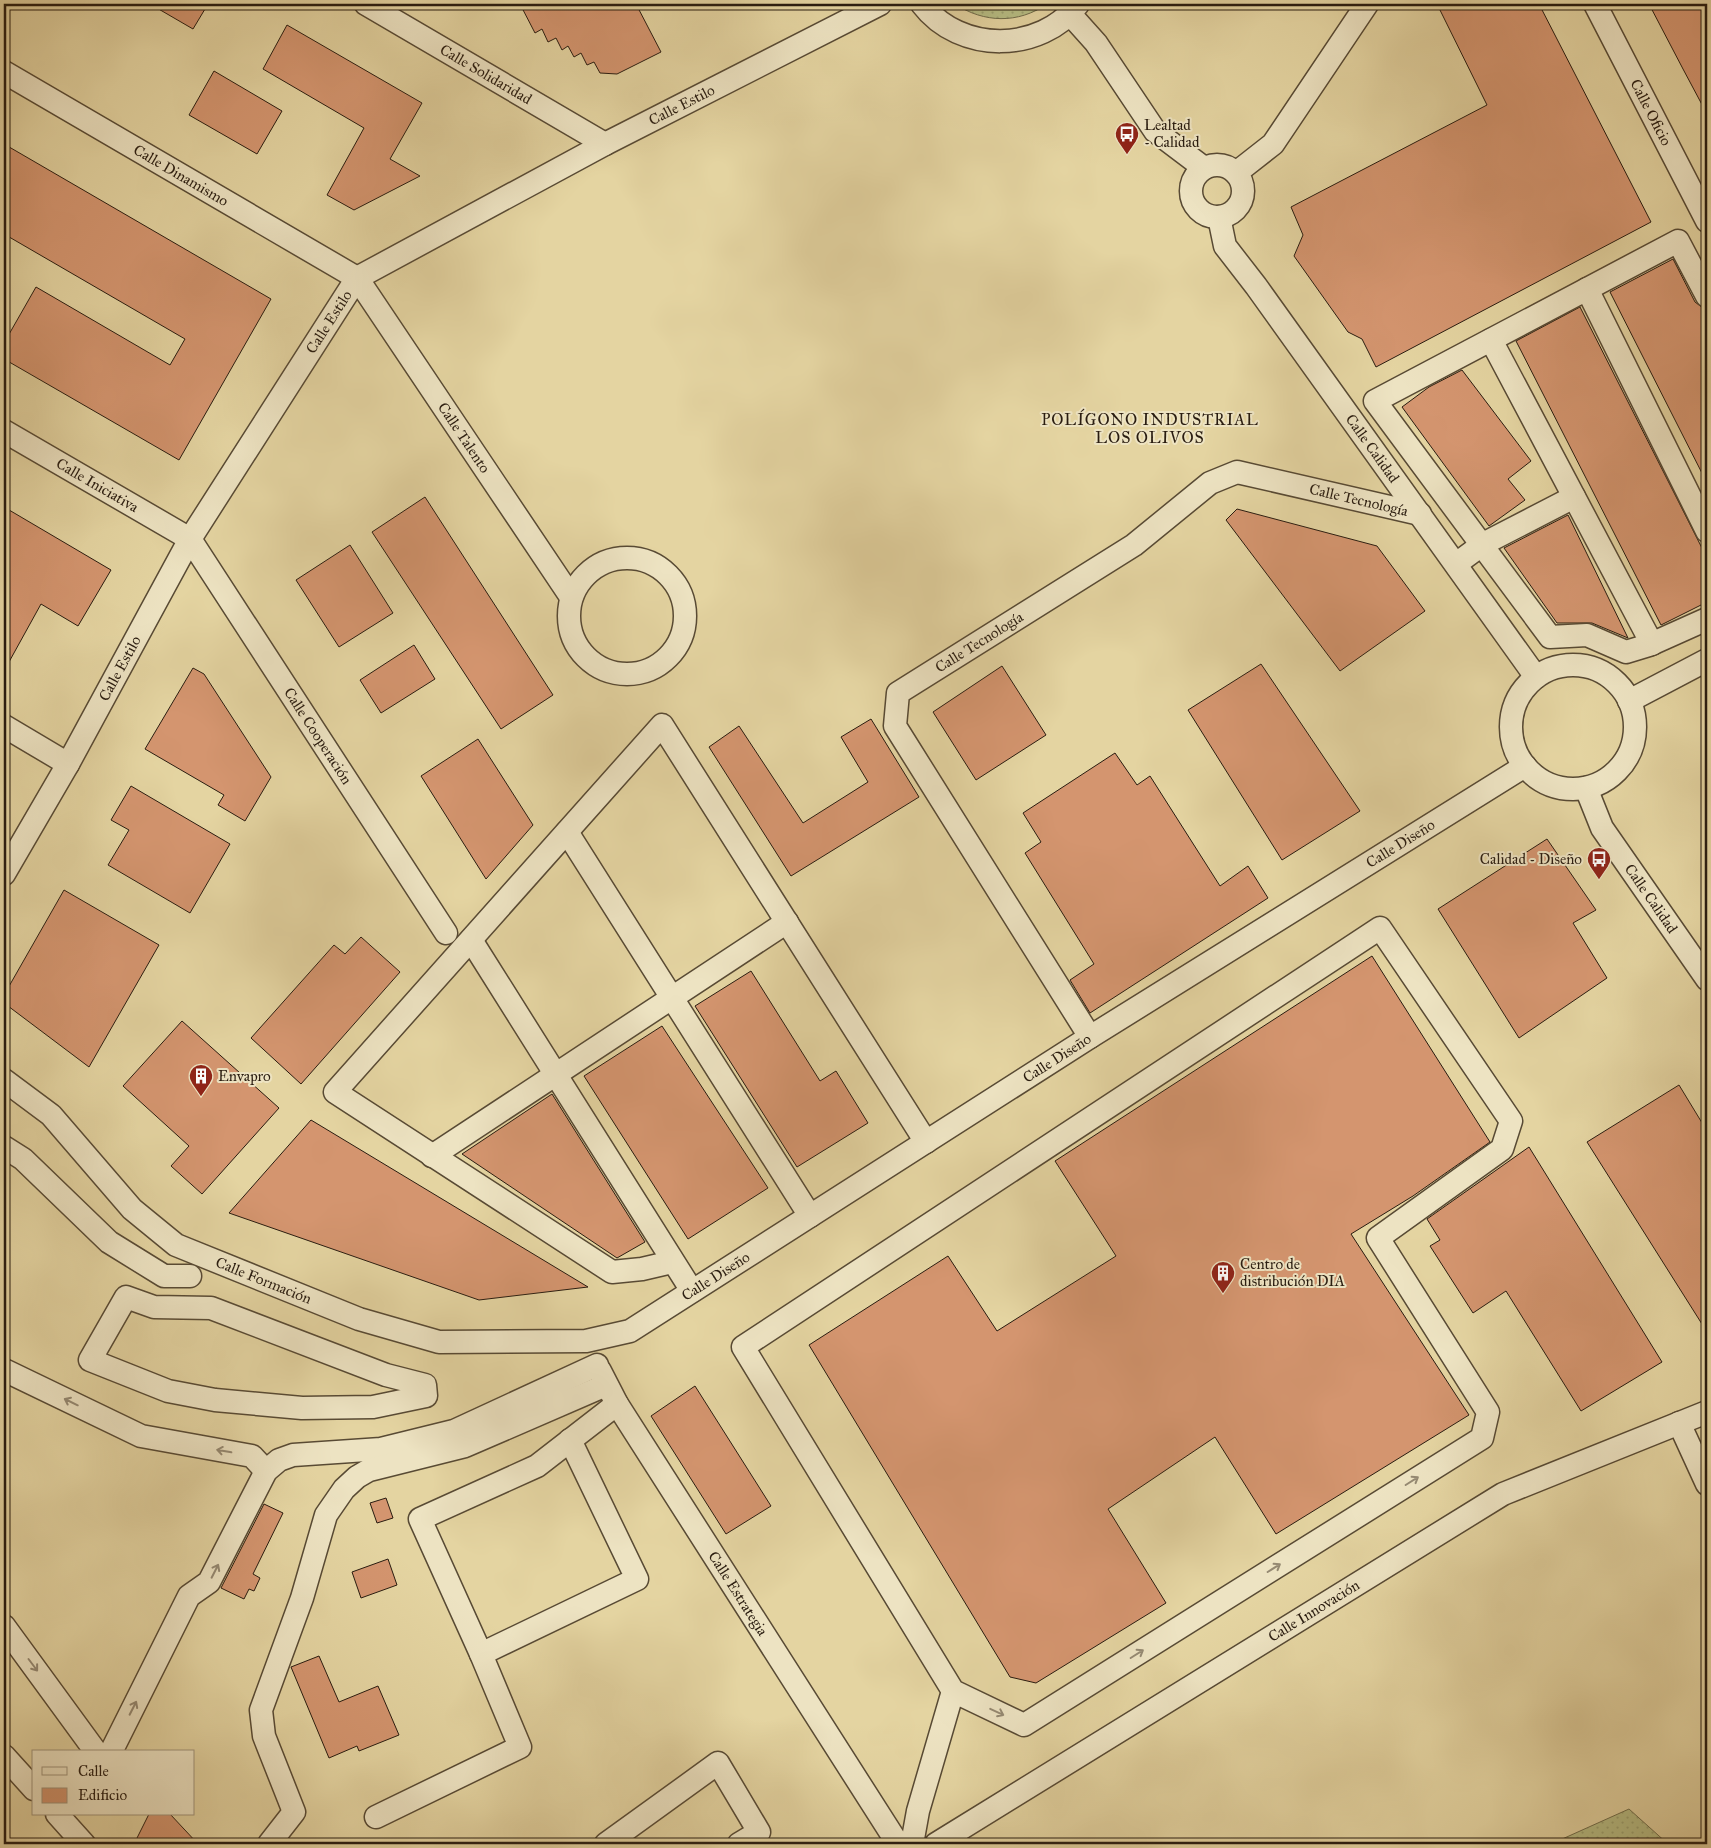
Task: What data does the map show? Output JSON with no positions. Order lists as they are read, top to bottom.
{
  "streets": {
    "street": [
      "Calle Solidaridad",
      "Calle Estilo",
      "Calle Oficio",
      "Calle Dinamismo",
      "Calle Talento",
      "Calle Calidad",
      "Calle Iniciativa",
      "Calle Tecnología",
      "Calle Cooperación",
      "Calle Diseño",
      "Calle Formación",
      "Calle Estrategia",
      "Calle Innovación"
    ]
  },
  "crossings": [
    ["Calle Solidaridad", "Calle Estilo"],
    ["Calle Estilo", "Calle Dinamismo"],
    ["Calle Estilo", "Calle Talento"],
    ["Calle Estilo", "Calle Iniciativa"],
    ["Calle Estilo", "Calle Cooperación"],
    ["Calle Dinamismo", "Calle Talento"],
    ["Calle Calidad", "Calle Tecnología"],
    ["Calle Calidad", "Calle Diseño"],
    ["Calle Iniciativa", "Calle Cooperación"],
    ["Calle Tecnología", "Calle Diseño"],
    ["Calle Diseño", "Calle Formación"],
    ["Calle Diseño", "Calle Estrategia"],
    ["Calle Formación", "Calle Estrategia"]
  ],
  "districts": ["POLÍGONO INDUSTRIAL LOS OLIVOS"],
  "places": {
    "bus stop": ["Lealtad - Calidad", "Calidad - Diseño"],
    "building": ["Envapro", "Centro de distribución DIA"]
  },
  "legend": ["Calle", "Edificio"]
}
